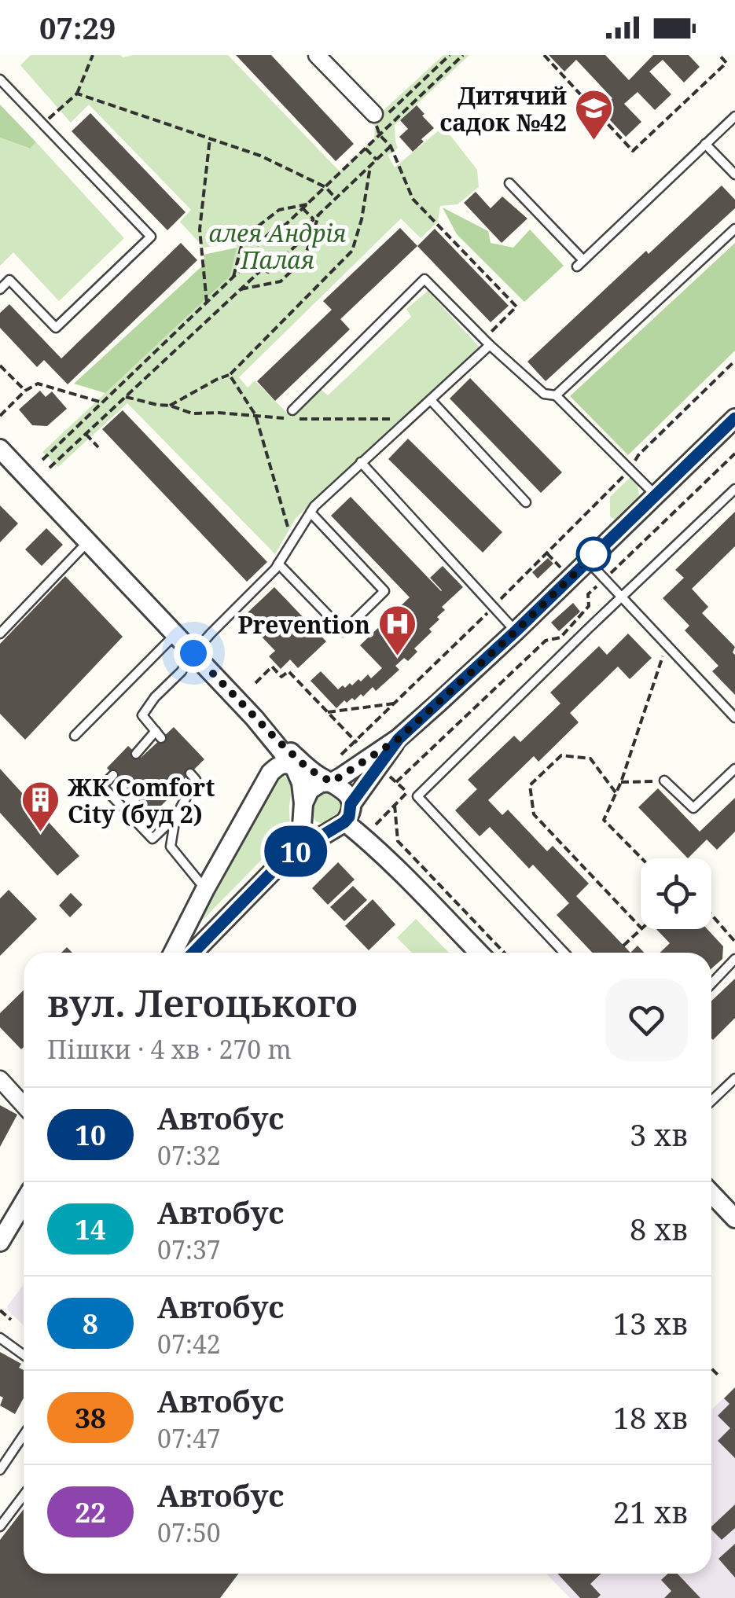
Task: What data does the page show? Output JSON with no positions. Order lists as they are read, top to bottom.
{
  "parks": ["алея Андрія Палая"],
  "places": {
    "school or university": ["Дитячий садок №42"],
    "hospital": ["Prevention"],
    "building": ["ЖК Comfort City (буд 2)"]
  },
  "lines": ["bus line 10"],
  "page": {
    "status": "07:29",
    "on_map": "10",
    "heading": ["вул. Легоцького", "Пішки · 4 хв · 270 m"],
    "list": [
      {
        "mark": "10",
        "name": "Автобус",
        "note": "07:32",
        "value": "3 хв"
      },
      {
        "mark": "14",
        "name": "Автобус",
        "note": "07:37",
        "value": "8 хв"
      },
      {
        "mark": "8",
        "name": "Автобус",
        "note": "07:42",
        "value": "13 хв"
      },
      {
        "mark": "38",
        "name": "Автобус",
        "note": "07:47",
        "value": "18 хв"
      },
      {
        "mark": "22",
        "name": "Автобус",
        "note": "07:50",
        "value": "21 хв"
      }
    ]
  }
}
